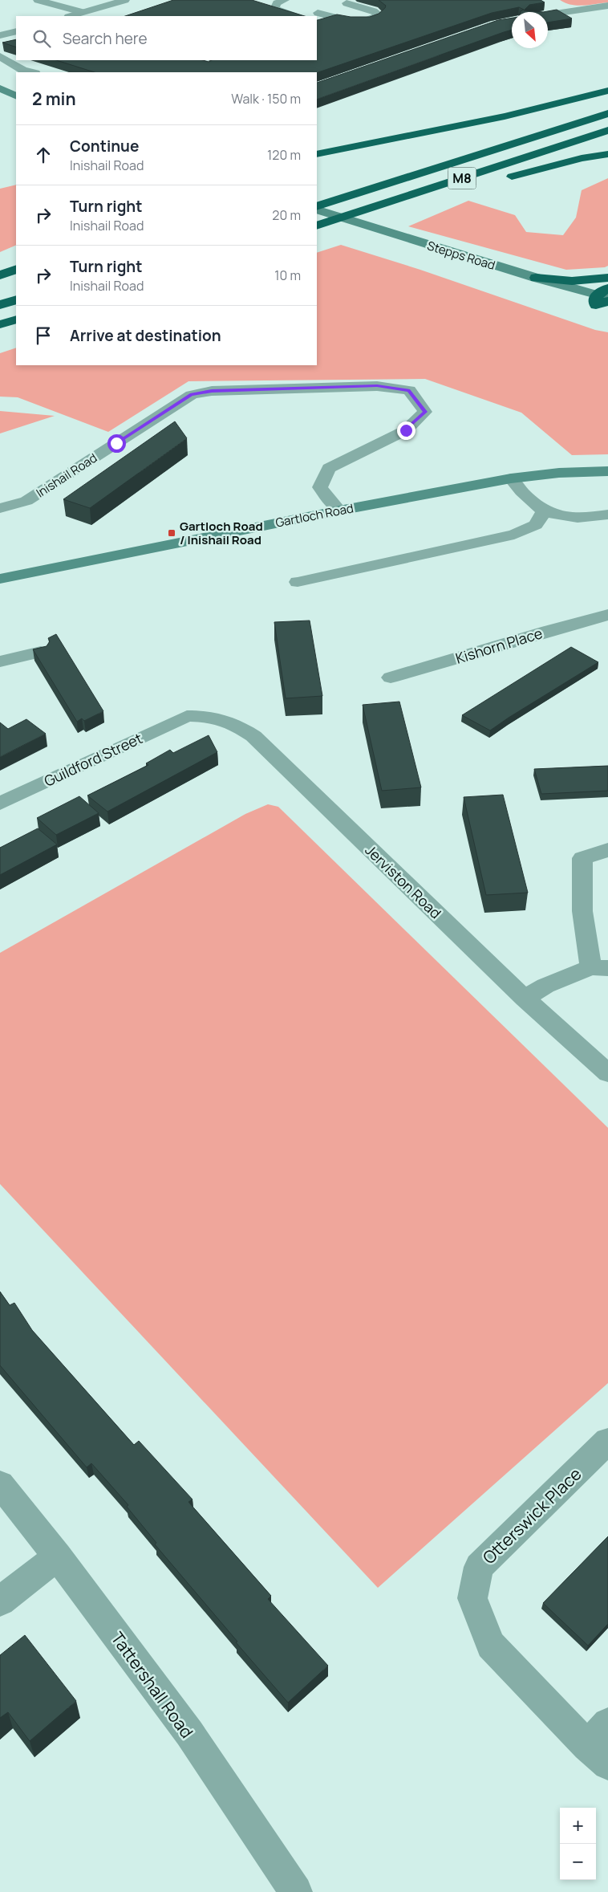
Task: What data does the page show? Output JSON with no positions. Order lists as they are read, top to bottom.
{
  "streets": {
    "highway": ["M8"],
    "main road": ["Stepps Road", "Gartloch Road"],
    "street": [
      "Inishail Road",
      "Kishorn Place",
      "Guildford Street",
      "Jerviston Road",
      "Otterswick Place",
      "Tattershall Road"
    ]
  },
  "crossings": [
    ["Inishail Road", "Gartloch Road"],
    ["Guildford Street", "Jerviston Road"]
  ],
  "places": {
    "transit": ["Gartloch Road / Inishail Road"]
  },
  "north": "bottom right",
  "page": {
    "search": "Search here",
    "heading": ["2 min", "Walk · 150 m"],
    "list": [
      ["Continue", "Inishail Road", "120 m"],
      ["Turn right", "Inishail Road", "20 m"],
      ["Turn right", "Inishail Road", "10 m"],
      "Arrive at destination"
    ],
    "map_buttons": ["+", "−"]
  }
}
